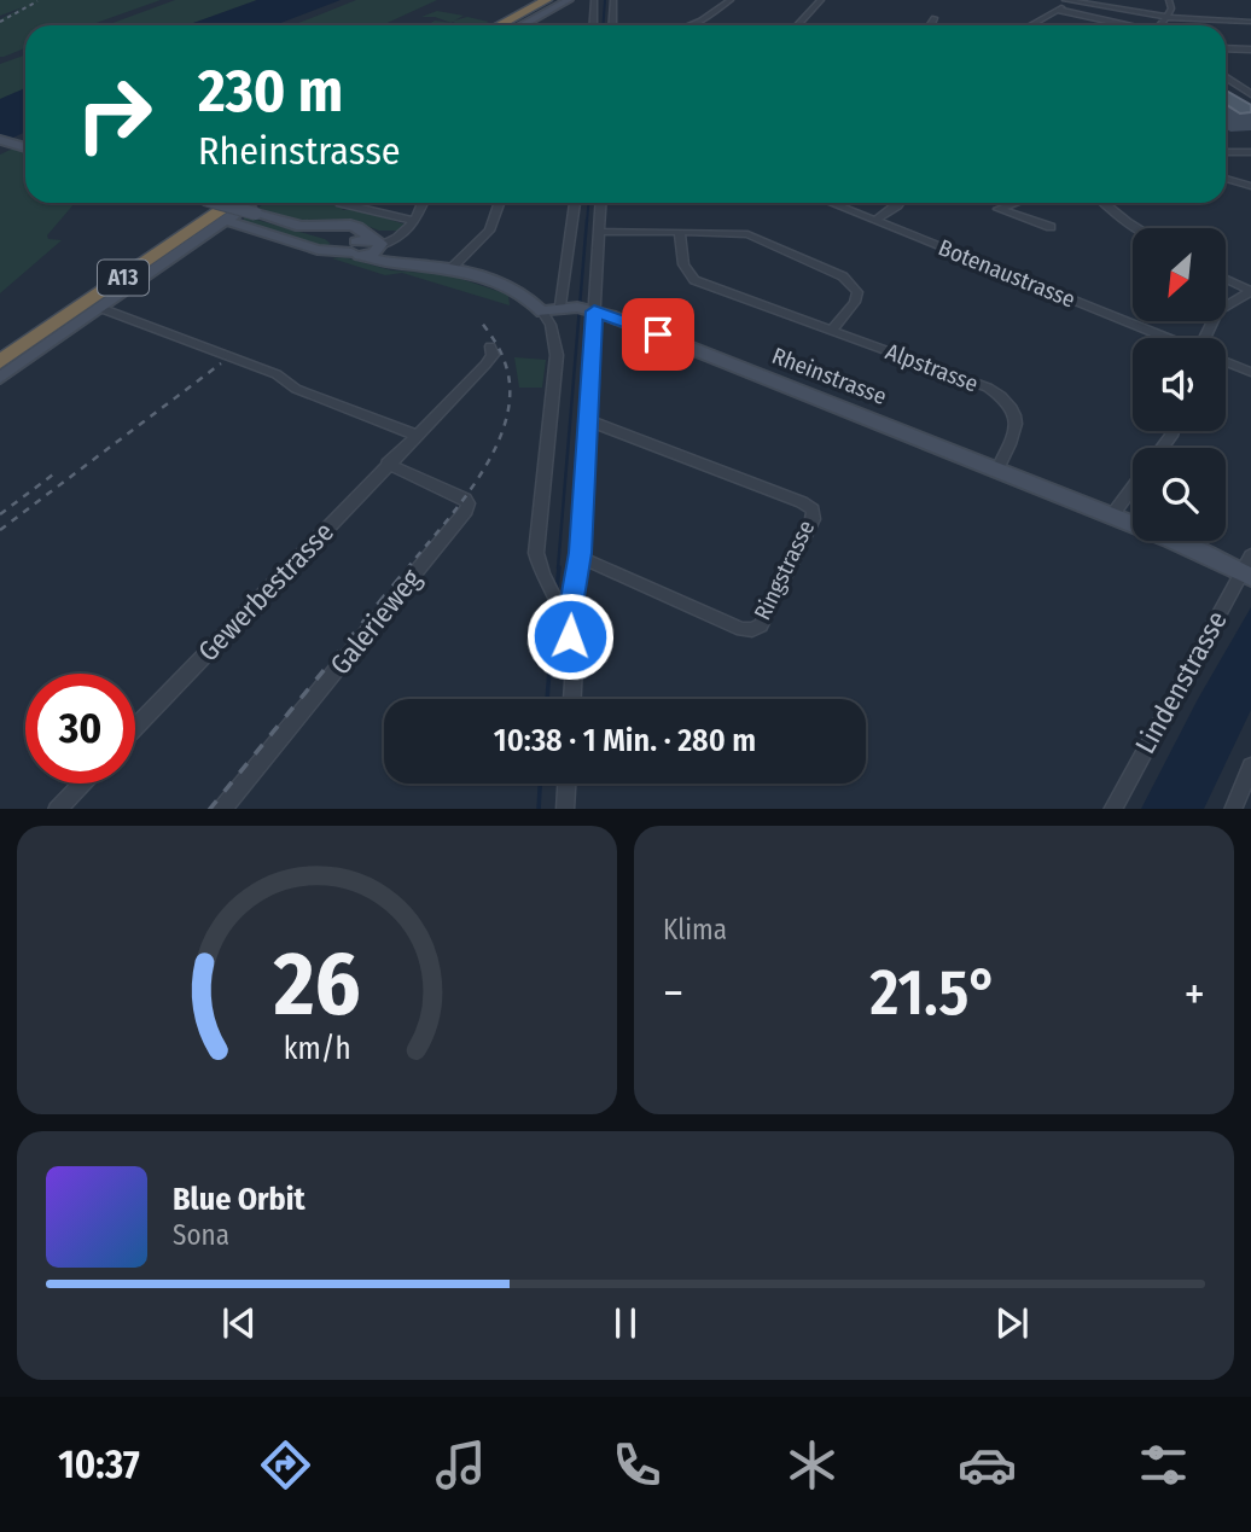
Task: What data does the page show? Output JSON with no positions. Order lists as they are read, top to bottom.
{
  "streets": {
    "highway": ["A13"],
    "street": [
      "Botenaustrasse",
      "Alpstrasse",
      "Rheinstrasse",
      "Ringstrasse",
      "Gewerbestrasse",
      "Galerieweg",
      "Lindenstrasse"
    ]
  },
  "crossings": [
    ["Alpstrasse", "Rheinstrasse"],
    ["Rheinstrasse", "Lindenstrasse"],
    ["Gewerbestrasse", "Galerieweg"]
  ],
  "north": "bottom left",
  "page": {
    "turn": ["230 m", "Rheinstrasse"],
    "limit": "30",
    "trip": "10:38 · 1 Min. · 280 m",
    "tile": "Klima",
    "heat": ["−", "21.5°", "+"],
    "song": ["Blue Orbit", "Sona"],
    "tabs": "10:37",
    "gauge": ["26", "km/h"]
  }
}
